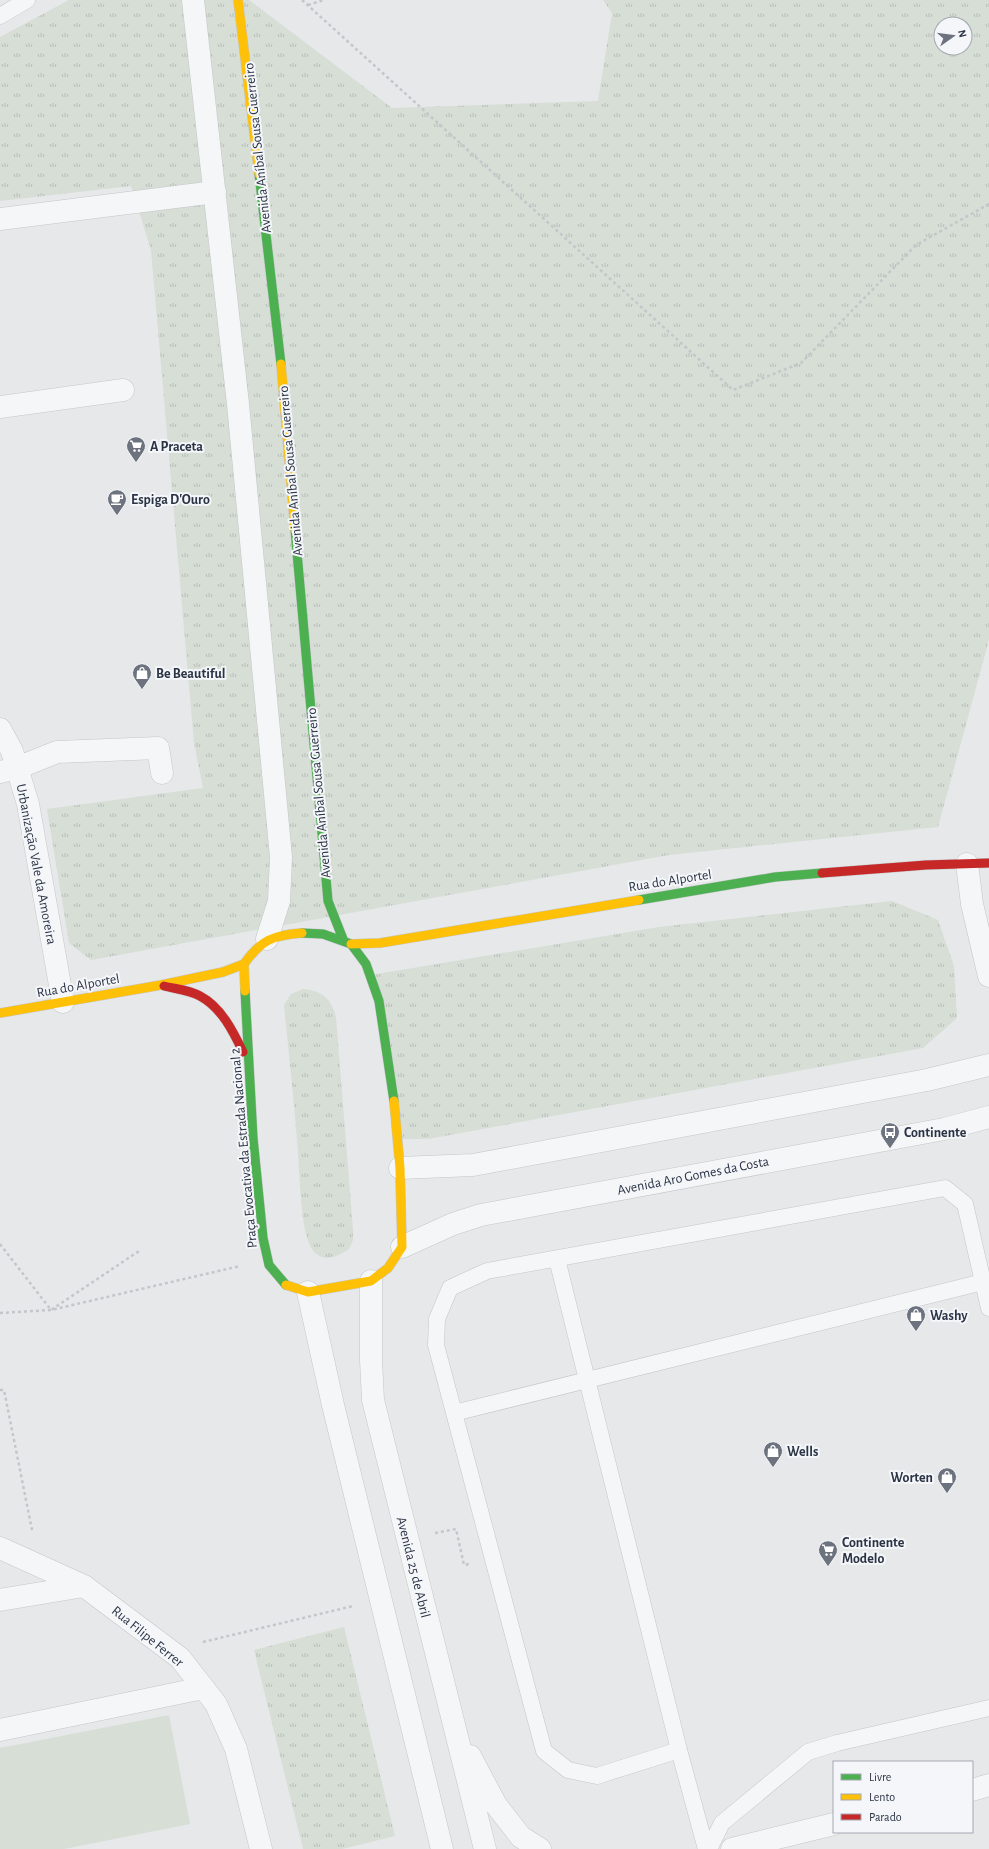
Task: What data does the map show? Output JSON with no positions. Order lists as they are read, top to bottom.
{
  "streets": {
    "main road": ["Avenida Aníbal Sousa Guerreiro", "Rua do Alportel", "Praça Evocativa da Estrada Nacional 2"],
    "street": [
      "Urbanização Vale da Amoreira",
      "Avenida Aro Gomes da Costa",
      "Avenida 25 de Abril",
      "Rua Filipe Ferrer"
    ]
  },
  "crossings": [
    ["Avenida Aníbal Sousa Guerreiro", "Rua do Alportel"],
    ["Urbanização Vale da Amoreira", "Rua do Alportel"],
    ["Rua do Alportel", "Praça Evocativa da Estrada Nacional 2"],
    ["Praça Evocativa da Estrada Nacional 2", "Avenida Aro Gomes da Costa"],
    ["Praça Evocativa da Estrada Nacional 2", "Avenida 25 de Abril"]
  ],
  "places": {
    "supermarket": ["A Praceta", "Continente Modelo"],
    "cafe": ["Espiga D'Ouro"],
    "shop": [
      "Be Beautiful",
      "Washy",
      "Wells",
      "Worten"
    ],
    "bus stop": ["Continente"]
  },
  "legend": ["Livre", "Lento", "Parado"],
  "north": "right"
}
